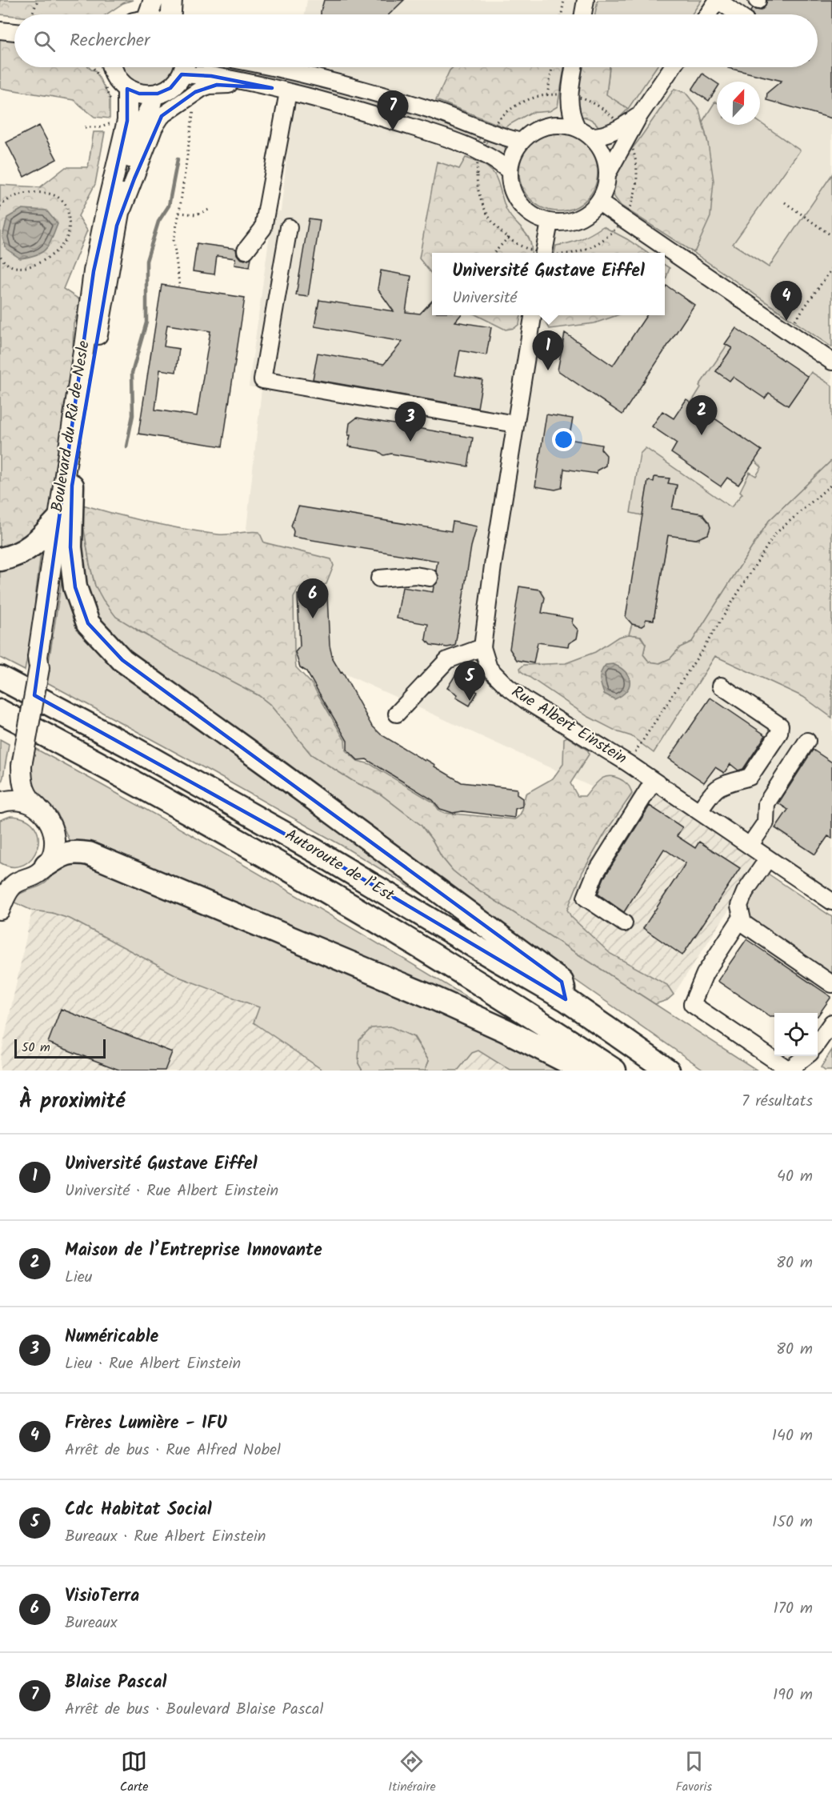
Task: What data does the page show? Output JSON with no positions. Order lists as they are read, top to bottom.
{
  "streets": {
    "highway": ["Autoroute de l’Est"],
    "main road": ["Boulevard du Rû de Nesle"],
    "street": ["Rue Albert Einstein"]
  },
  "scale_bar": "50 m",
  "north": "top",
  "page": {
    "search": "Rechercher",
    "pins": [
      "7",
      "4",
      "1",
      "2",
      "3",
      "6",
      "5"
    ],
    "popup": ["Université Gustave Eiffel", "Université"],
    "scale": "50 m",
    "heading": ["À proximité", "7 résultats"],
    "list": [
      {
        "mark": "1",
        "name": "Université Gustave Eiffel",
        "note": "Université · Rue Albert Einstein",
        "value": "40 m"
      },
      {
        "mark": "2",
        "name": "Maison de l’Entreprise Innovante",
        "note": "Lieu",
        "value": "80 m"
      },
      {
        "mark": "3",
        "name": "Numéricable",
        "note": "Lieu · Rue Albert Einstein",
        "value": "80 m"
      },
      {
        "mark": "4",
        "name": "Frères Lumière - IFU",
        "note": "Arrêt de bus · Rue Alfred Nobel",
        "value": "140 m"
      },
      {
        "mark": "5",
        "name": "Cdc Habitat Social",
        "note": "Bureaux · Rue Albert Einstein",
        "value": "150 m"
      },
      {
        "mark": "6",
        "name": "VisioTerra",
        "note": "Bureaux",
        "value": "170 m"
      },
      {
        "mark": "7",
        "name": "Blaise Pascal",
        "note": "Arrêt de bus · Boulevard Blaise Pascal",
        "value": "190 m"
      }
    ],
    "nav": ["Carte", "Itinéraire", "Favoris"]
  }
}
